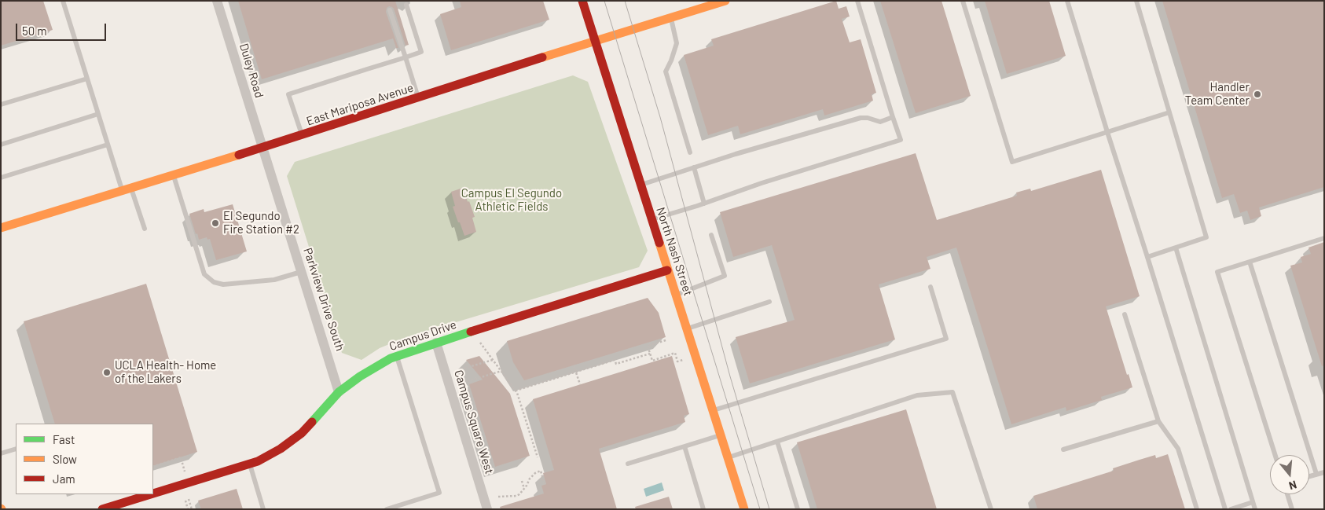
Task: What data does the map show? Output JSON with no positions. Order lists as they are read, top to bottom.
{
  "streets": {
    "street": [
      "Duley Road",
      "East Mariposa Avenue",
      "North Nash Street",
      "Parkview Drive South",
      "Campus Drive",
      "Campus Square West"
    ]
  },
  "crossings": [
    ["Duley Road", "East Mariposa Avenue"],
    ["Duley Road", "Parkview Drive South"],
    ["East Mariposa Avenue", "North Nash Street"],
    ["East Mariposa Avenue", "Parkview Drive South"],
    ["North Nash Street", "Campus Drive"],
    ["Parkview Drive South", "Campus Drive"],
    ["Campus Drive", "Campus Square West"]
  ],
  "parks": ["Campus El Segundo Athletic Fields"],
  "places": ["Handler Team Center", "El Segundo Fire Station #2", "UCLA Health- Home of the Lakers"],
  "legend": ["Fast", "Slow", "Jam"],
  "scale_bar": "50 m",
  "north": "bottom"
}
